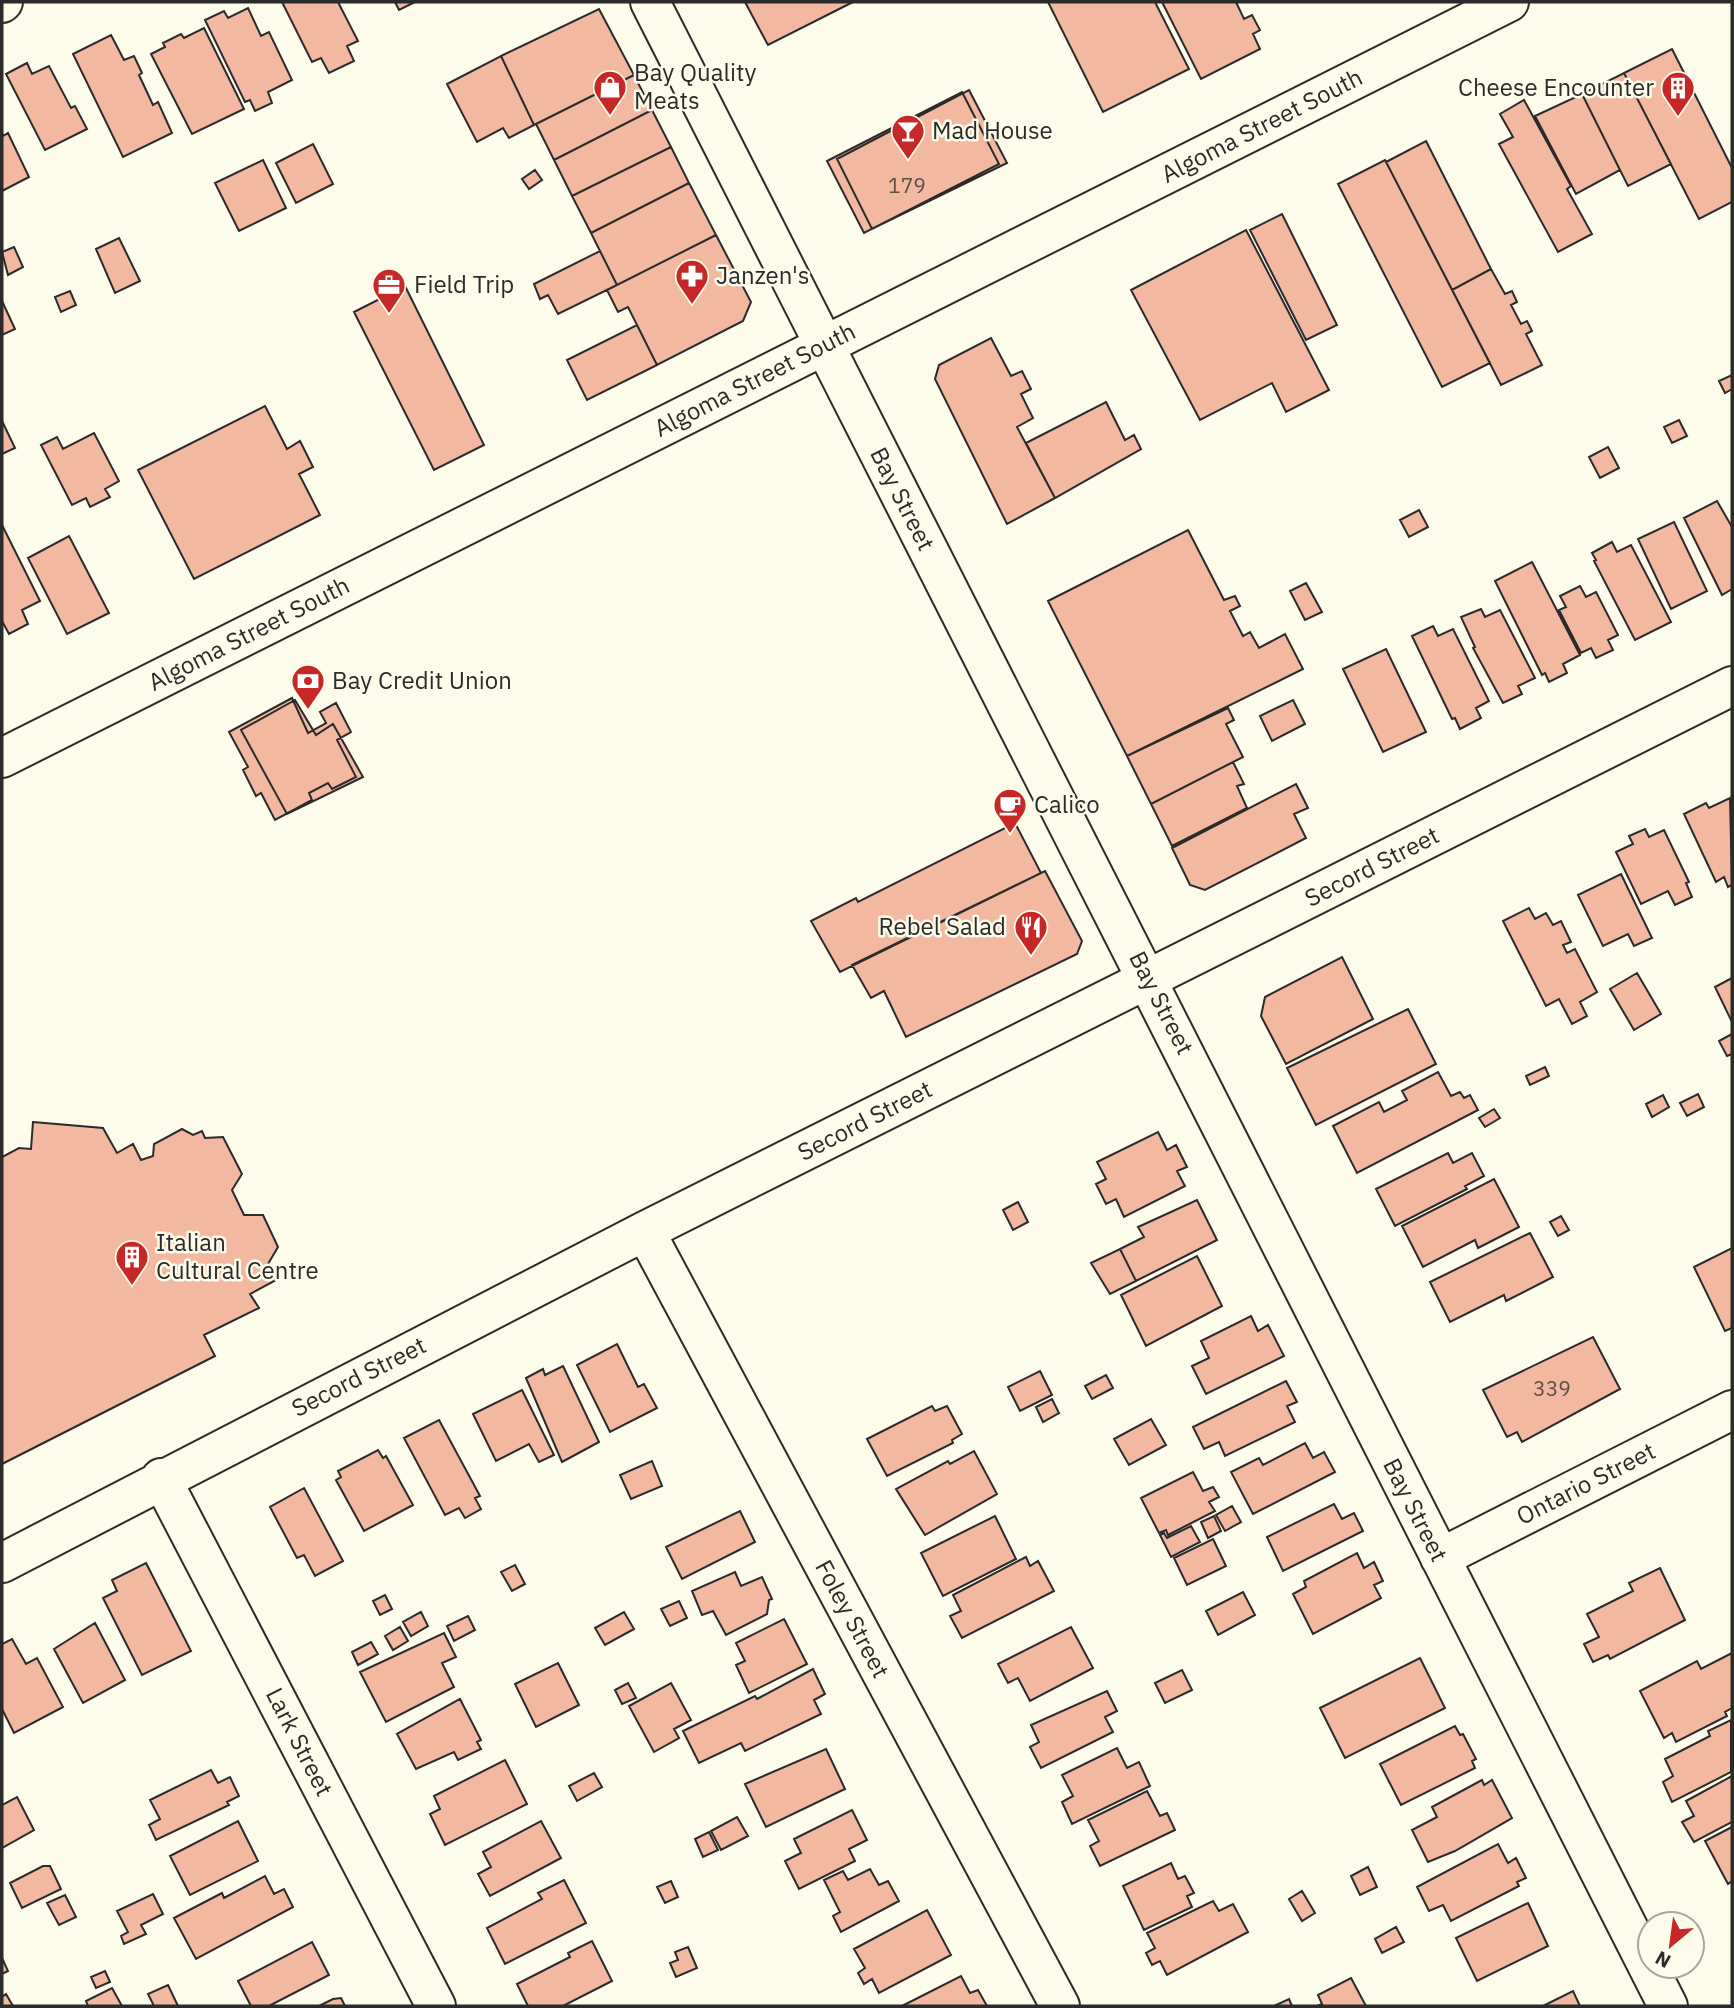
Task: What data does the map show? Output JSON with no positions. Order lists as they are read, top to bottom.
{
  "streets": {
    "street": [
      "Algoma Street South",
      "Bay Street",
      "Secord Street",
      "Ontario Street",
      "Foley Street",
      "Lark Street"
    ]
  },
  "crossings": [
    ["Algoma Street South", "Bay Street"],
    ["Bay Street", "Secord Street"],
    ["Bay Street", "Ontario Street"],
    ["Secord Street", "Foley Street"],
    ["Secord Street", "Lark Street"]
  ],
  "places": {
    "shop": ["Bay Quality Meats"],
    "building": ["Cheese Encounter", "Italian Cultural Centre"],
    "bar": ["Mad House"],
    "pharmacy": ["Janzen's"],
    "office": ["Field Trip"],
    "bank": ["Bay Credit Union"],
    "cafe": ["Calico"],
    "restaurant": ["Rebel Salad"]
  },
  "house_numbers": ["179", "339"],
  "north": "bottom left"
}
